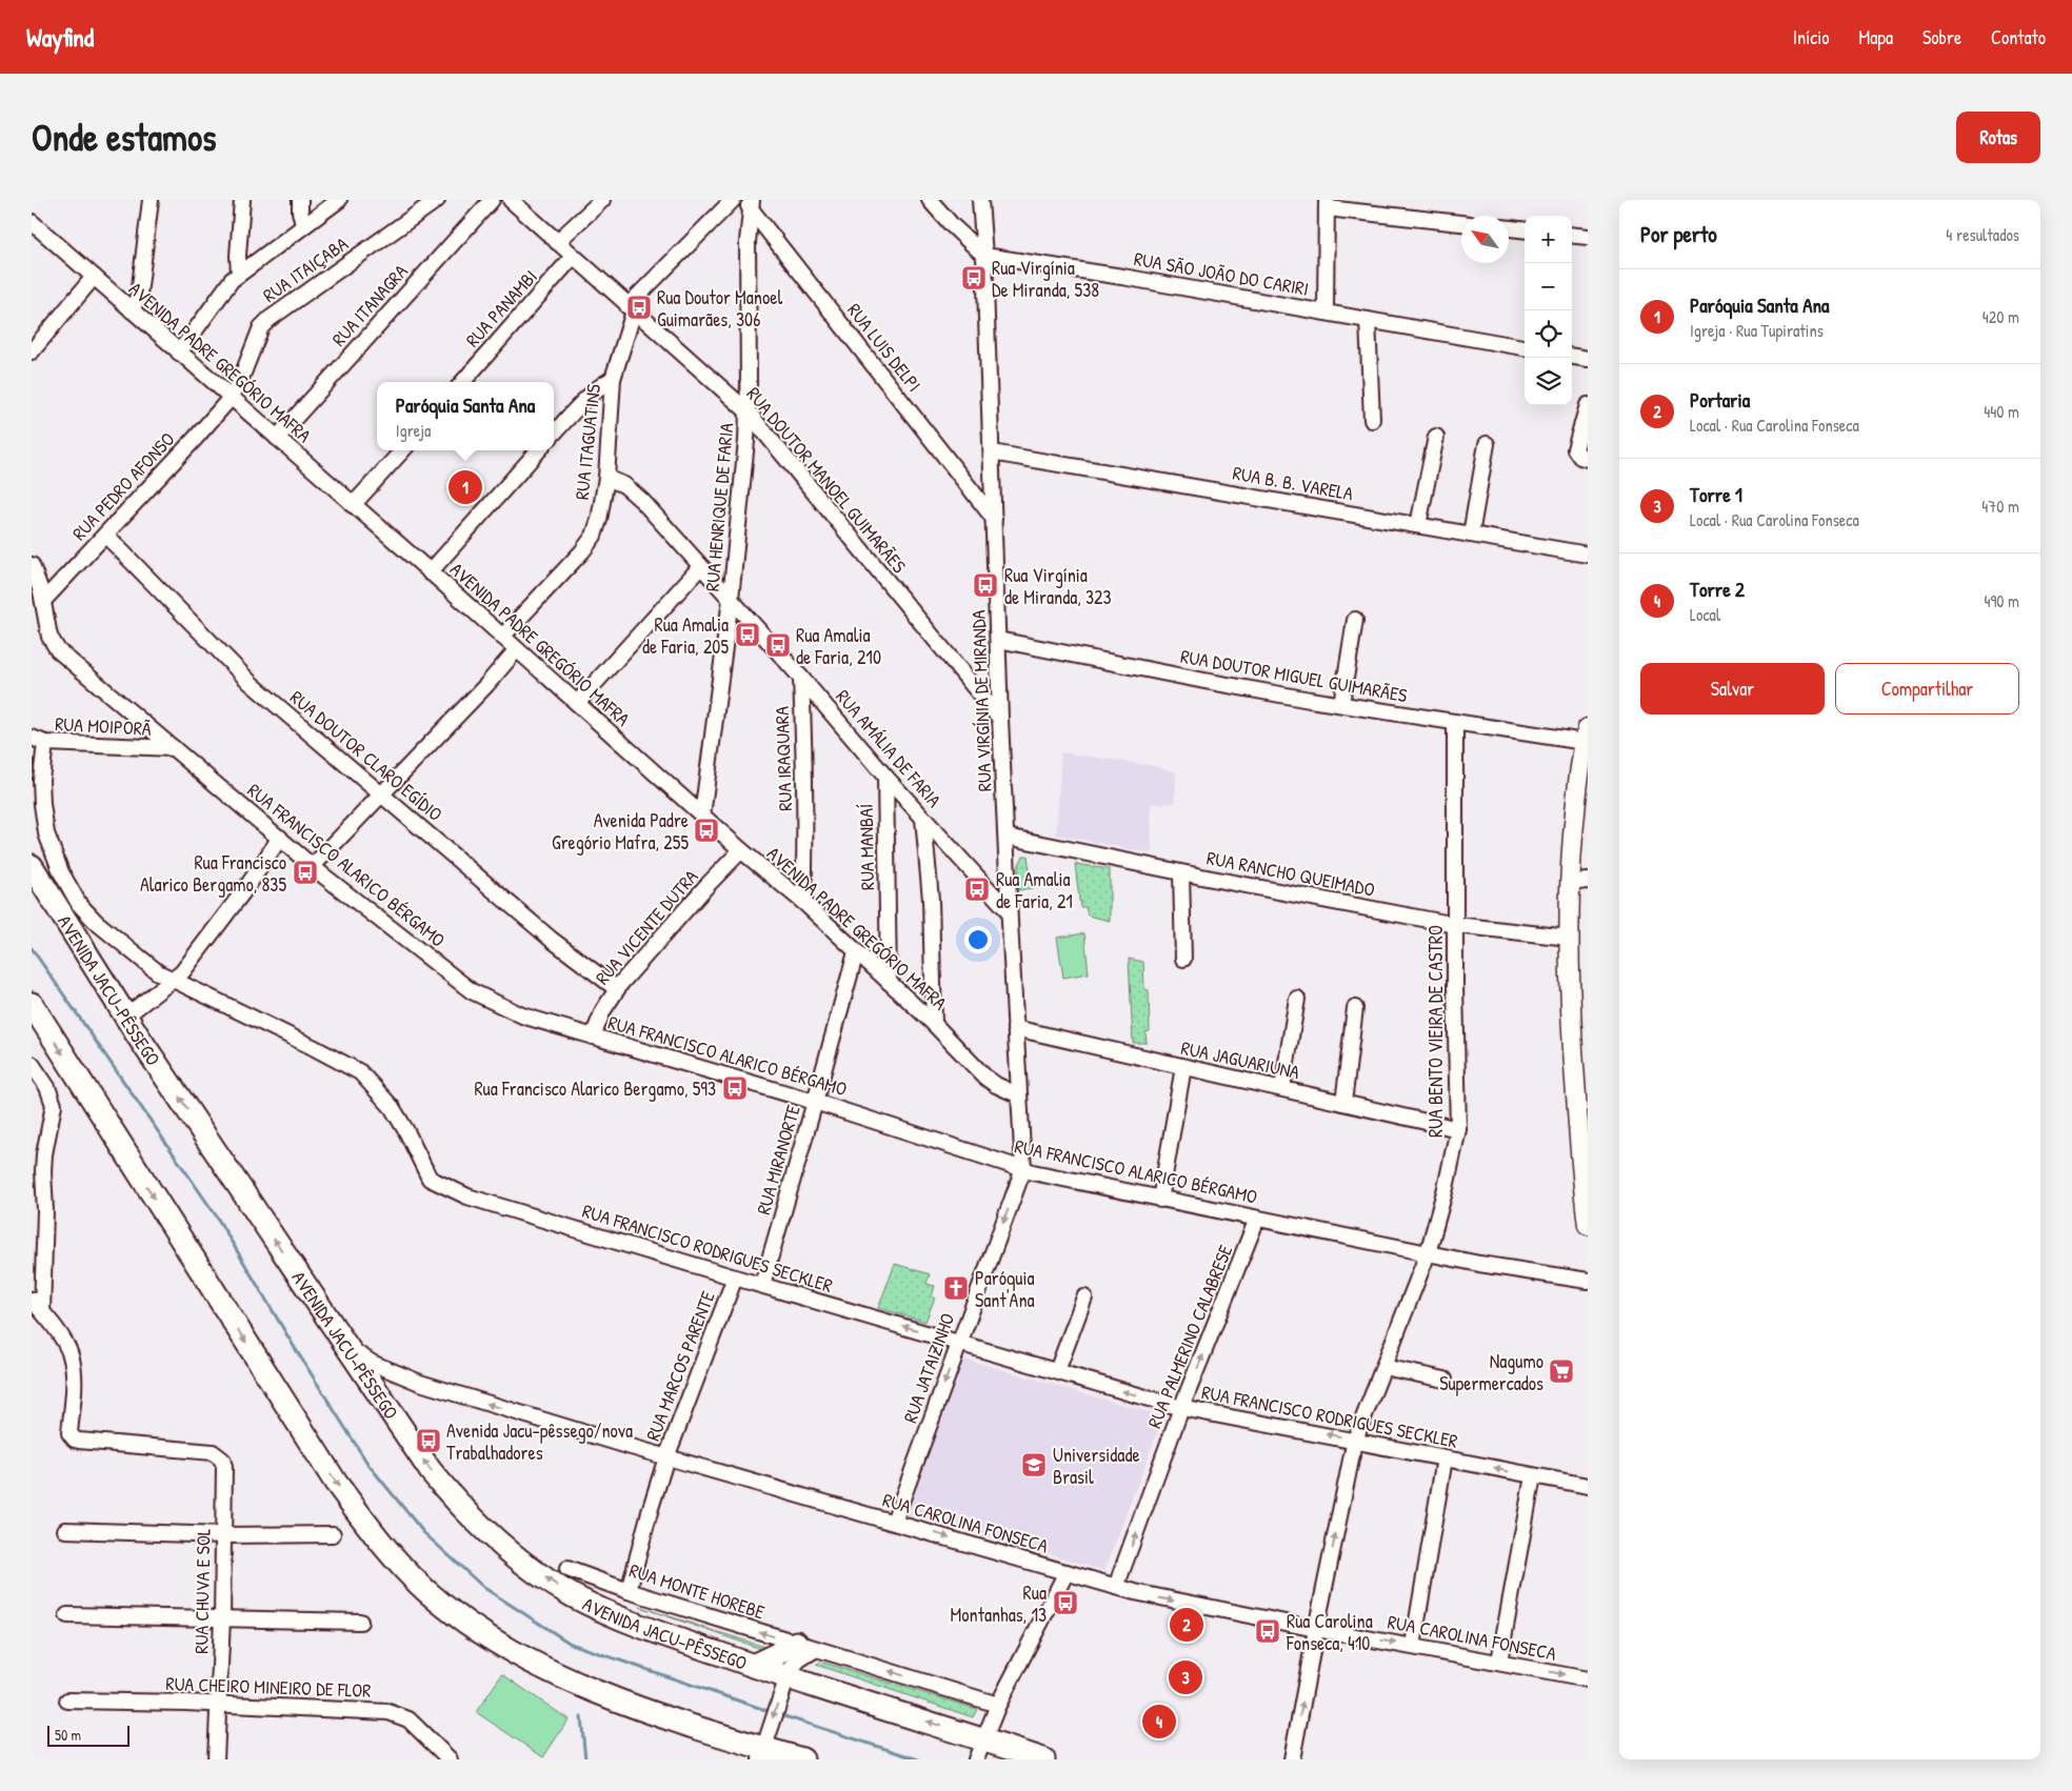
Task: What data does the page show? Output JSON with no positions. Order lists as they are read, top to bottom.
{
  "streets": {
    "highway": ["AVENIDA JACU-PÊSSEGO"],
    "street": [
      "RUA ITAIÇABA",
      "RUA SÃO JOÃO DO CARIRI",
      "RUA ITANAGRA",
      "RUA PANAMBI",
      "RUA LUIS DELPI",
      "AVENIDA PADRE GREGÓRIO MAFRA",
      "RUA ITAGUATINS",
      "RUA DOUTOR MANOEL GUIMARÃES",
      "RUA B. B. VARELA",
      "RUA PEDRO AFONSO",
      "RUA HENRIQUE DE FARIA",
      "RUA DOUTOR MIGUEL GUIMARÃES",
      "RUA VIRGÍNIA DE MIRANDA",
      "RUA MOIPORÃ",
      "RUA AMÁLIA DE FARIA",
      "RUA DOUTOR CLARO EGÍDIO",
      "RUA IRAQUARA",
      "RUA MANBAÍ",
      "RUA FRANCISCO ALARICO BÉRGAMO",
      "RUA RANCHO QUEIMADO",
      "RUA VICENTE DUTRA",
      "RUA BENTO VIEIRA DE CASTRO",
      "RUA JAGUARIUNA",
      "RUA MIRANORTE",
      "RUA FRANCISCO RODRIGUES SECKLER",
      "RUA PALMERINO CALABRESE",
      "RUA MARCOS PARENTE",
      "RUA JATAIZINHO",
      "RUA CAROLINA FONSECA",
      "RUA CHUVA E SOL",
      "RUA MONTE HOREBE",
      "RUA CHEIRO MINEIRO DE FLOR"
    ]
  },
  "crossings": [
    ["RUA ITAIÇABA", "AVENIDA PADRE GREGÓRIO MAFRA"],
    ["RUA ITAIÇABA", "RUA PEDRO AFONSO"],
    ["RUA SÃO JOÃO DO CARIRI", "RUA VIRGÍNIA DE MIRANDA"],
    ["RUA ITANAGRA", "AVENIDA PADRE GREGÓRIO MAFRA"],
    ["RUA PANAMBI", "RUA DOUTOR MANOEL GUIMARÃES"],
    ["RUA LUIS DELPI", "RUA HENRIQUE DE FARIA"],
    ["RUA LUIS DELPI", "RUA VIRGÍNIA DE MIRANDA"],
    ["AVENIDA PADRE GREGÓRIO MAFRA", "RUA ITAGUATINS"],
    ["AVENIDA PADRE GREGÓRIO MAFRA", "RUA PEDRO AFONSO"],
    ["AVENIDA PADRE GREGÓRIO MAFRA", "RUA HENRIQUE DE FARIA"],
    ["AVENIDA PADRE GREGÓRIO MAFRA", "RUA VIRGÍNIA DE MIRANDA"],
    ["AVENIDA PADRE GREGÓRIO MAFRA", "RUA IRAQUARA"],
    ["AVENIDA PADRE GREGÓRIO MAFRA", "RUA MANBAÍ"],
    ["AVENIDA PADRE GREGÓRIO MAFRA", "RUA VICENTE DUTRA"],
    ["AVENIDA PADRE GREGÓRIO MAFRA", "RUA MIRANORTE"],
    ["RUA ITAGUATINS", "RUA DOUTOR MANOEL GUIMARÃES"],
    ["RUA ITAGUATINS", "RUA AMÁLIA DE FARIA"],
    ["RUA DOUTOR MANOEL GUIMARÃES", "RUA HENRIQUE DE FARIA"],
    ["RUA DOUTOR MANOEL GUIMARÃES", "RUA VIRGÍNIA DE MIRANDA"],
    ["RUA B. B. VARELA", "RUA VIRGÍNIA DE MIRANDA"],
    ["RUA PEDRO AFONSO", "RUA DOUTOR CLARO EGÍDIO"],
    ["RUA PEDRO AFONSO", "RUA FRANCISCO ALARICO BÉRGAMO"],
    ["RUA HENRIQUE DE FARIA", "RUA AMÁLIA DE FARIA"],
    ["RUA DOUTOR MIGUEL GUIMARÃES", "RUA VIRGÍNIA DE MIRANDA"],
    ["RUA DOUTOR MIGUEL GUIMARÃES", "RUA BENTO VIEIRA DE CASTRO"],
    ["RUA VIRGÍNIA DE MIRANDA", "RUA AMÁLIA DE FARIA"],
    ["RUA VIRGÍNIA DE MIRANDA", "RUA FRANCISCO ALARICO BÉRGAMO"],
    ["RUA VIRGÍNIA DE MIRANDA", "RUA RANCHO QUEIMADO"],
    ["RUA VIRGÍNIA DE MIRANDA", "RUA JAGUARIUNA"],
    ["RUA VIRGÍNIA DE MIRANDA", "RUA JATAIZINHO"],
    ["RUA MOIPORÃ", "RUA FRANCISCO ALARICO BÉRGAMO"],
    ["RUA MOIPORÃ", "RUA FRANCISCO RODRIGUES SECKLER"],
    ["RUA AMÁLIA DE FARIA", "RUA IRAQUARA"],
    ["RUA AMÁLIA DE FARIA", "RUA MANBAÍ"],
    ["RUA DOUTOR CLARO EGÍDIO", "RUA VICENTE DUTRA"],
    ["RUA FRANCISCO ALARICO BÉRGAMO", "RUA VICENTE DUTRA"],
    ["RUA FRANCISCO ALARICO BÉRGAMO", "RUA BENTO VIEIRA DE CASTRO"],
    ["RUA FRANCISCO ALARICO BÉRGAMO", "RUA MIRANORTE"],
    ["RUA FRANCISCO ALARICO BÉRGAMO", "RUA PALMERINO CALABRESE"],
    ["RUA FRANCISCO ALARICO BÉRGAMO", "RUA JATAIZINHO"],
    ["RUA RANCHO QUEIMADO", "RUA BENTO VIEIRA DE CASTRO"],
    ["AVENIDA JACU-PÊSSEGO", "RUA CAROLINA FONSECA"],
    ["RUA BENTO VIEIRA DE CASTRO", "RUA JAGUARIUNA"],
    ["RUA BENTO VIEIRA DE CASTRO", "RUA FRANCISCO RODRIGUES SECKLER"],
    ["RUA BENTO VIEIRA DE CASTRO", "RUA CAROLINA FONSECA"],
    ["RUA MIRANORTE", "RUA FRANCISCO RODRIGUES SECKLER"],
    ["RUA FRANCISCO RODRIGUES SECKLER", "RUA PALMERINO CALABRESE"],
    ["RUA FRANCISCO RODRIGUES SECKLER", "RUA MARCOS PARENTE"],
    ["RUA FRANCISCO RODRIGUES SECKLER", "RUA JATAIZINHO"],
    ["RUA PALMERINO CALABRESE", "RUA CAROLINA FONSECA"],
    ["RUA MARCOS PARENTE", "RUA CAROLINA FONSECA"],
    ["RUA MARCOS PARENTE", "RUA MONTE HOREBE"],
    ["RUA JATAIZINHO", "RUA CAROLINA FONSECA"],
    ["RUA CHUVA E SOL", "RUA CHEIRO MINEIRO DE FLOR"]
  ],
  "one_way": ["RUA PALMERINO CALABRESE", "RUA JATAIZINHO", "RUA MONTE HOREBE"],
  "places": {
    "bus stop": [
      "Rua Virgínia De Miranda, 538",
      "Rua Doutor Manoel Guimarães, 306",
      "Rua Virgínia de Miranda, 323",
      "Rua Amalia de Faria, 205",
      "Rua Amalia de Faria, 210",
      "Avenida Padre Gregório Mafra, 255",
      "Rua Francisco Alarico Bergamo, 835",
      "Rua Amalia de Faria, 21",
      "Rua Francisco Alarico Bergamo, 593",
      "Avenida Jacu-pêssego/nova Trabalhadores",
      "Rua Montanhas, 13",
      "Rua Carolina Fonseca, 410"
    ],
    "church": ["Paróquia Sant'Ana"],
    "supermarket": ["Nagumo Supermercados"],
    "school or university": ["Universidade Brasil"]
  },
  "scale_bar": "50 m",
  "north": "top left",
  "page": {
    "header": "Wayfind",
    "nav": [
      "Início",
      "Mapa",
      "Sobre",
      "Contato"
    ],
    "buttons": [
      "Rotas",
      ["Salvar", "Compartilhar"]
    ],
    "title": "Onde estamos",
    "heading": ["Por perto", "4 resultados"],
    "map_buttons": ["+", "−"],
    "list": [
      {
        "mark": "1",
        "name": "Paróquia Santa Ana",
        "note": "Igreja · Rua Tupiratins",
        "value": "420 m"
      },
      {
        "mark": "2",
        "name": "Portaria",
        "note": "Local · Rua Carolina Fonseca",
        "value": "440 m"
      },
      {
        "mark": "3",
        "name": "Torre 1",
        "note": "Local · Rua Carolina Fonseca",
        "value": "470 m"
      },
      {
        "mark": "4",
        "name": "Torre 2",
        "note": "Local",
        "value": "490 m"
      }
    ],
    "popup": ["Paróquia Santa Ana", "Igreja"],
    "pins": [
      "1",
      "2",
      "3",
      "4"
    ],
    "scale": "50 m"
  }
}
